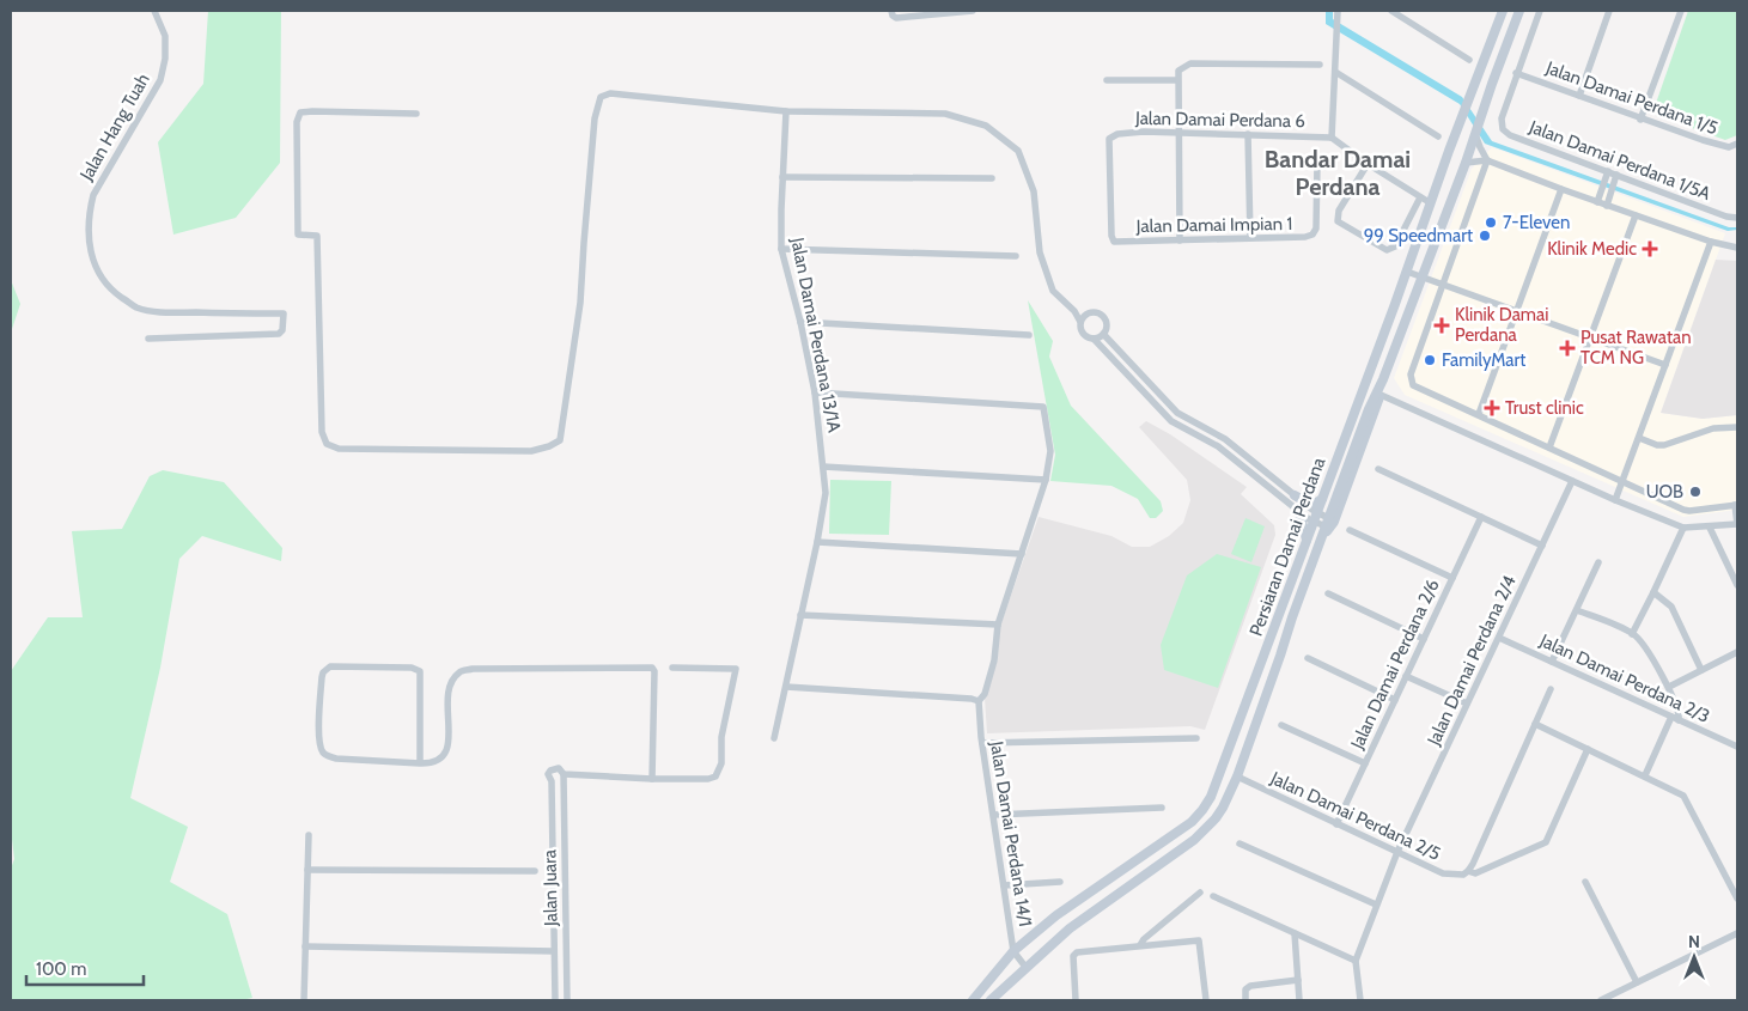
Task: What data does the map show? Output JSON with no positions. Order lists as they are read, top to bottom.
{
  "streets": {
    "main road": ["Persiaran Damai Perdana"],
    "street": [
      "Jalan Damai Perdana 1/5",
      "Jalan Damai Perdana 6",
      "Jalan Hang Tuah",
      "Jalan Damai Perdana 1/5A",
      "Jalan Damai Impian 1",
      "Jalan Damai Perdana 13/1A",
      "Jalan Damai Perdana 2/4",
      "Jalan Damai Perdana 2/6",
      "Jalan Damai Perdana 2/3",
      "Jalan Damai Perdana 2/5",
      "Jalan Damai Perdana 14/1",
      "Jalan Juara"
    ]
  },
  "crossings": [
    ["Jalan Damai Perdana 1/5", "Jalan Damai Perdana 1/5A"],
    ["Jalan Damai Perdana 6", "Jalan Damai Impian 1"],
    ["Persiaran Damai Perdana", "Jalan Damai Perdana 2/5"],
    ["Persiaran Damai Perdana", "Jalan Damai Perdana 14/1"],
    ["Jalan Damai Perdana 2/4", "Jalan Damai Perdana 2/3"],
    ["Jalan Damai Perdana 2/4", "Jalan Damai Perdana 2/5"],
    ["Jalan Damai Perdana 2/6", "Jalan Damai Perdana 2/5"]
  ],
  "districts": ["Bandar Damai Perdana"],
  "places": {
    "other": [
      "7-Eleven",
      "99 Speedmart",
      "FamilyMart",
      "UOB"
    ],
    "health": [
      "Klinik Medic",
      "Klinik Damai Perdana",
      "Pusat Rawatan TCM NG",
      "Trust clinic"
    ]
  },
  "scale_bar": "100 m",
  "north": "top"
}
